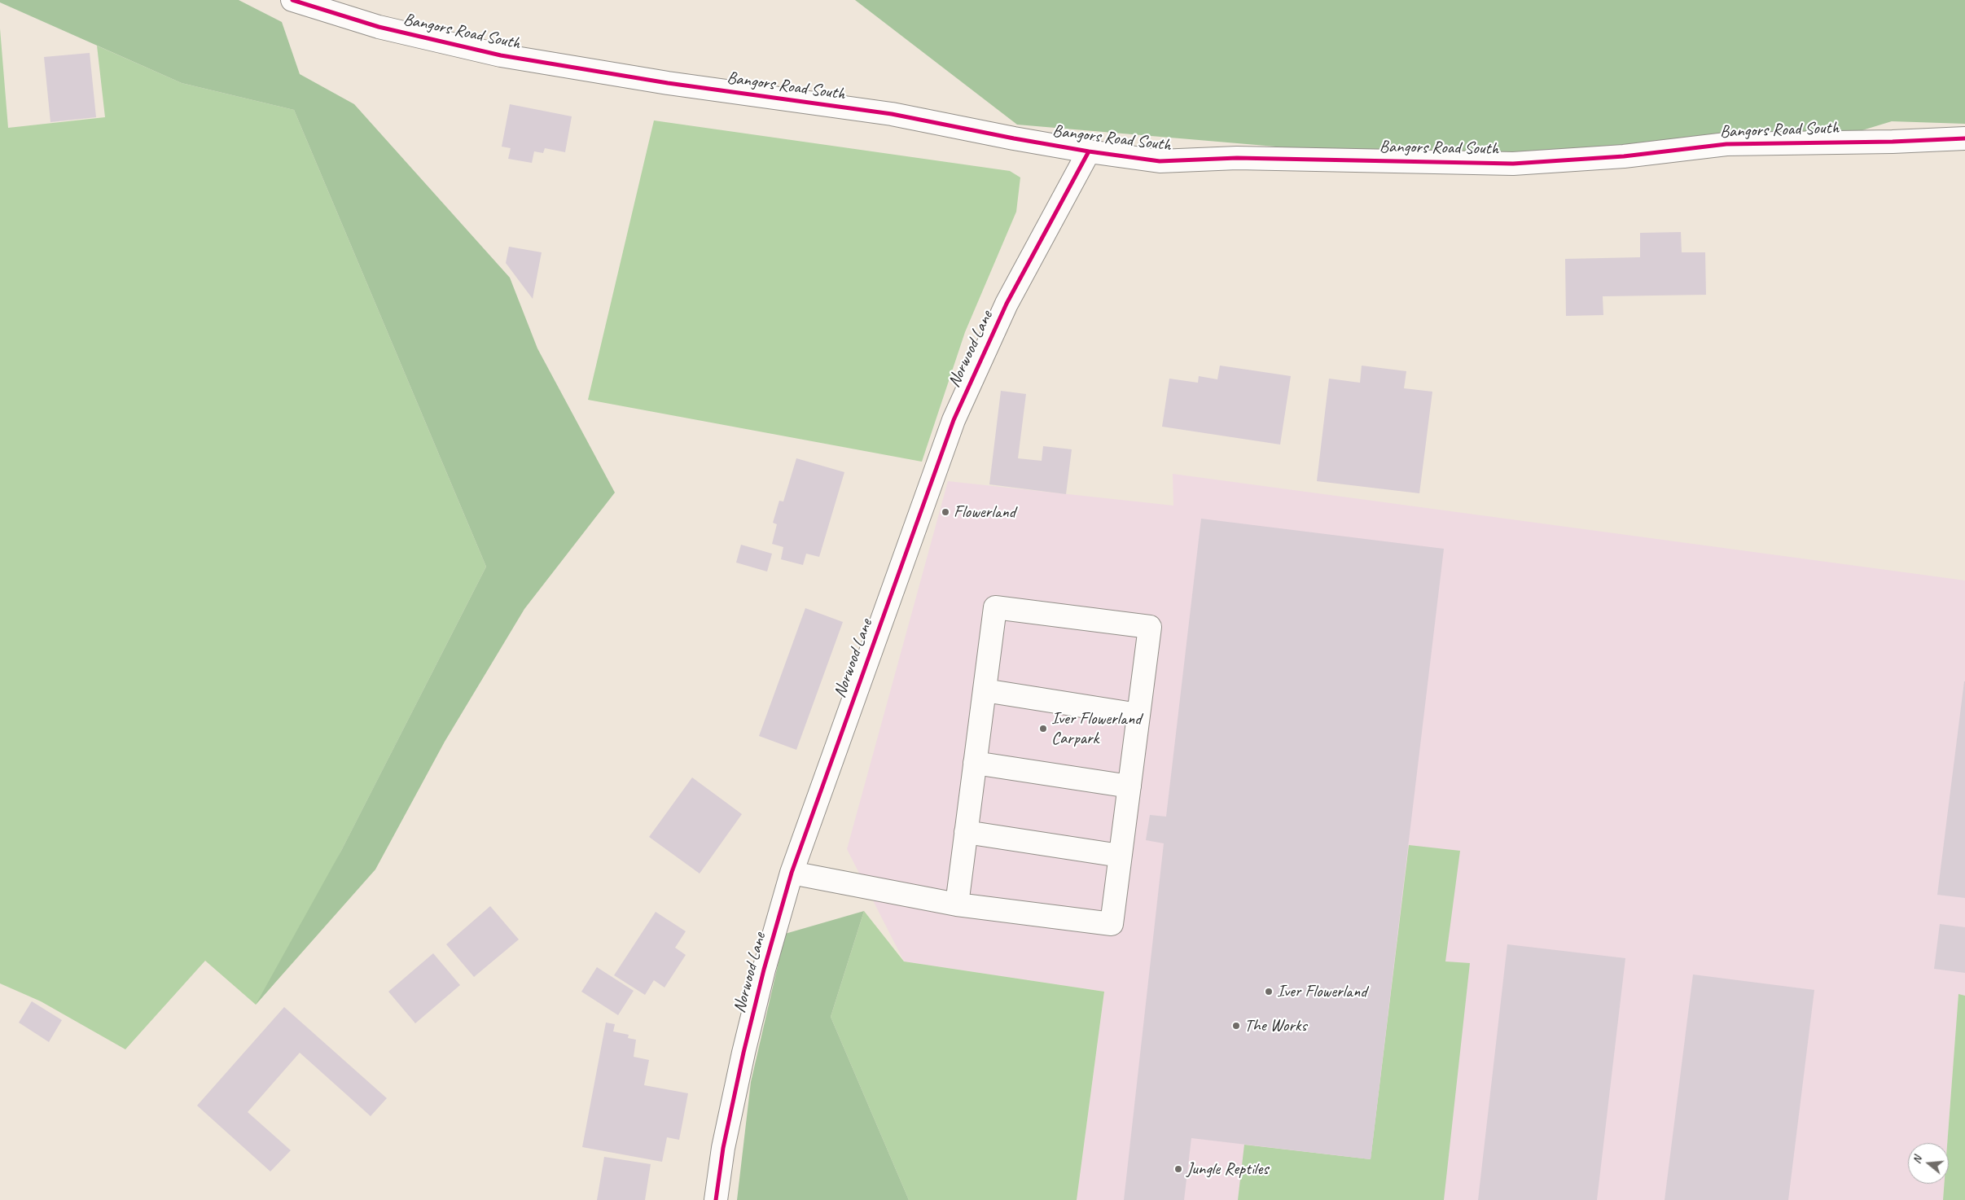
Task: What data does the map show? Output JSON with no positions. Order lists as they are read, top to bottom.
{
  "streets": {
    "street": ["Bangors Road South", "Norwood Lane"]
  },
  "crossings": [
    ["Bangors Road South", "Norwood Lane"]
  ],
  "places": [
    "Flowerland",
    "Iver Flowerland Carpark",
    "Iver Flowerland",
    "The Works",
    "Jungle Reptiles"
  ],
  "north": "left"
}
